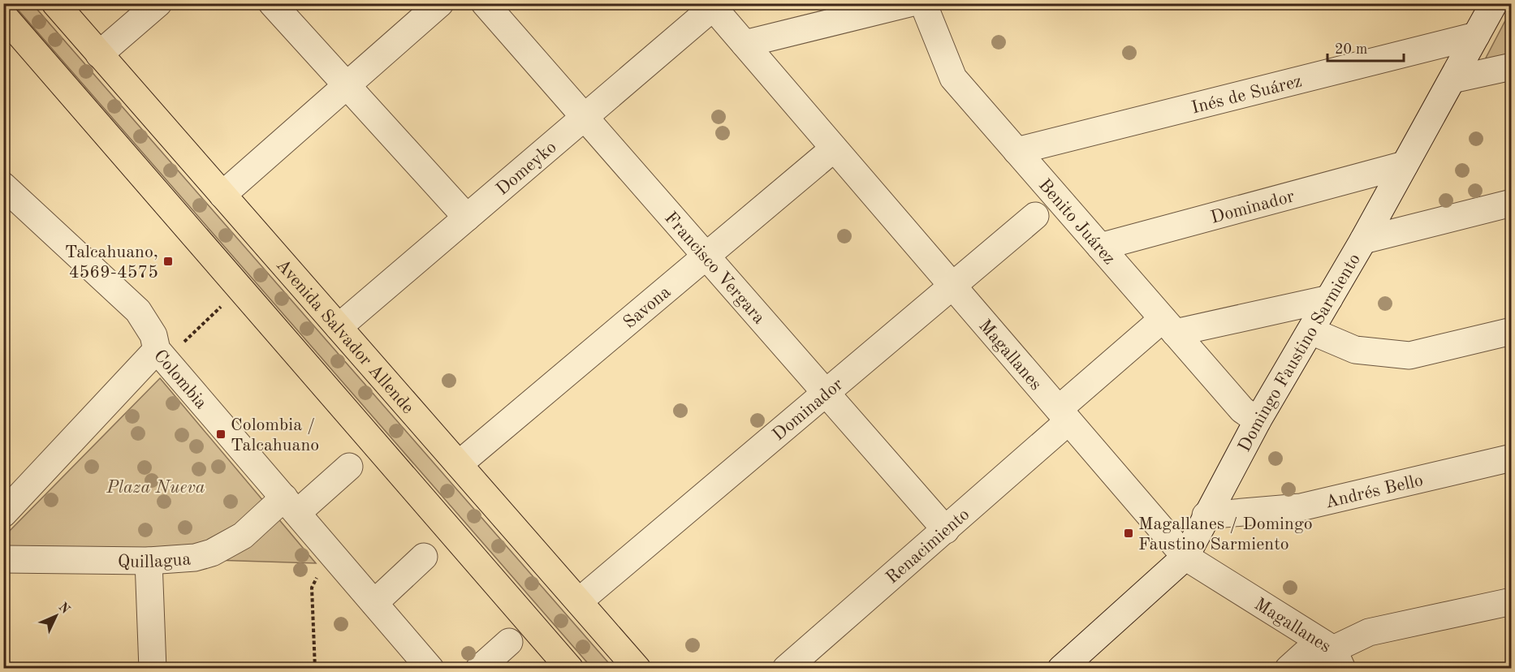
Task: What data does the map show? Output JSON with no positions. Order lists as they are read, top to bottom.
{
  "streets": {
    "highway": ["Avenida Salvador Allende"],
    "street": [
      "Inés de Suárez",
      "Domeyko",
      "Dominador",
      "Benito Juárez",
      "Francisco Vergara",
      "Savona",
      "Domingo Faustino Sarmiento",
      "Magallanes",
      "Colombia",
      "Andrés Bello",
      "Renacimiento",
      "Quillagua"
    ]
  },
  "crossings": [
    ["Inés de Suárez", "Benito Juárez"],
    ["Inés de Suárez", "Domingo Faustino Sarmiento"],
    ["Domeyko", "Francisco Vergara"],
    ["Domeyko", "Avenida Salvador Allende"],
    ["Domeyko", "Magallanes"],
    ["Dominador", "Benito Juárez"],
    ["Dominador", "Francisco Vergara"],
    ["Dominador", "Avenida Salvador Allende"],
    ["Dominador", "Domingo Faustino Sarmiento"],
    ["Dominador", "Magallanes"],
    ["Benito Juárez", "Domingo Faustino Sarmiento"],
    ["Benito Juárez", "Renacimiento"],
    ["Francisco Vergara", "Savona"],
    ["Francisco Vergara", "Renacimiento"],
    ["Savona", "Avenida Salvador Allende"],
    ["Savona", "Magallanes"],
    ["Domingo Faustino Sarmiento", "Magallanes"],
    ["Domingo Faustino Sarmiento", "Andrés Bello"],
    ["Domingo Faustino Sarmiento", "Renacimiento"],
    ["Magallanes", "Renacimiento"],
    ["Colombia", "Quillagua"]
  ],
  "parks": ["Plaza Nueva"],
  "places": {
    "transit": ["Talcahuano, 4569-4575", "Colombia / Talcahuano", "Magallanes / Domingo Faustino Sarmiento"]
  },
  "scale_bar": "20 m",
  "north": "top right"
}
